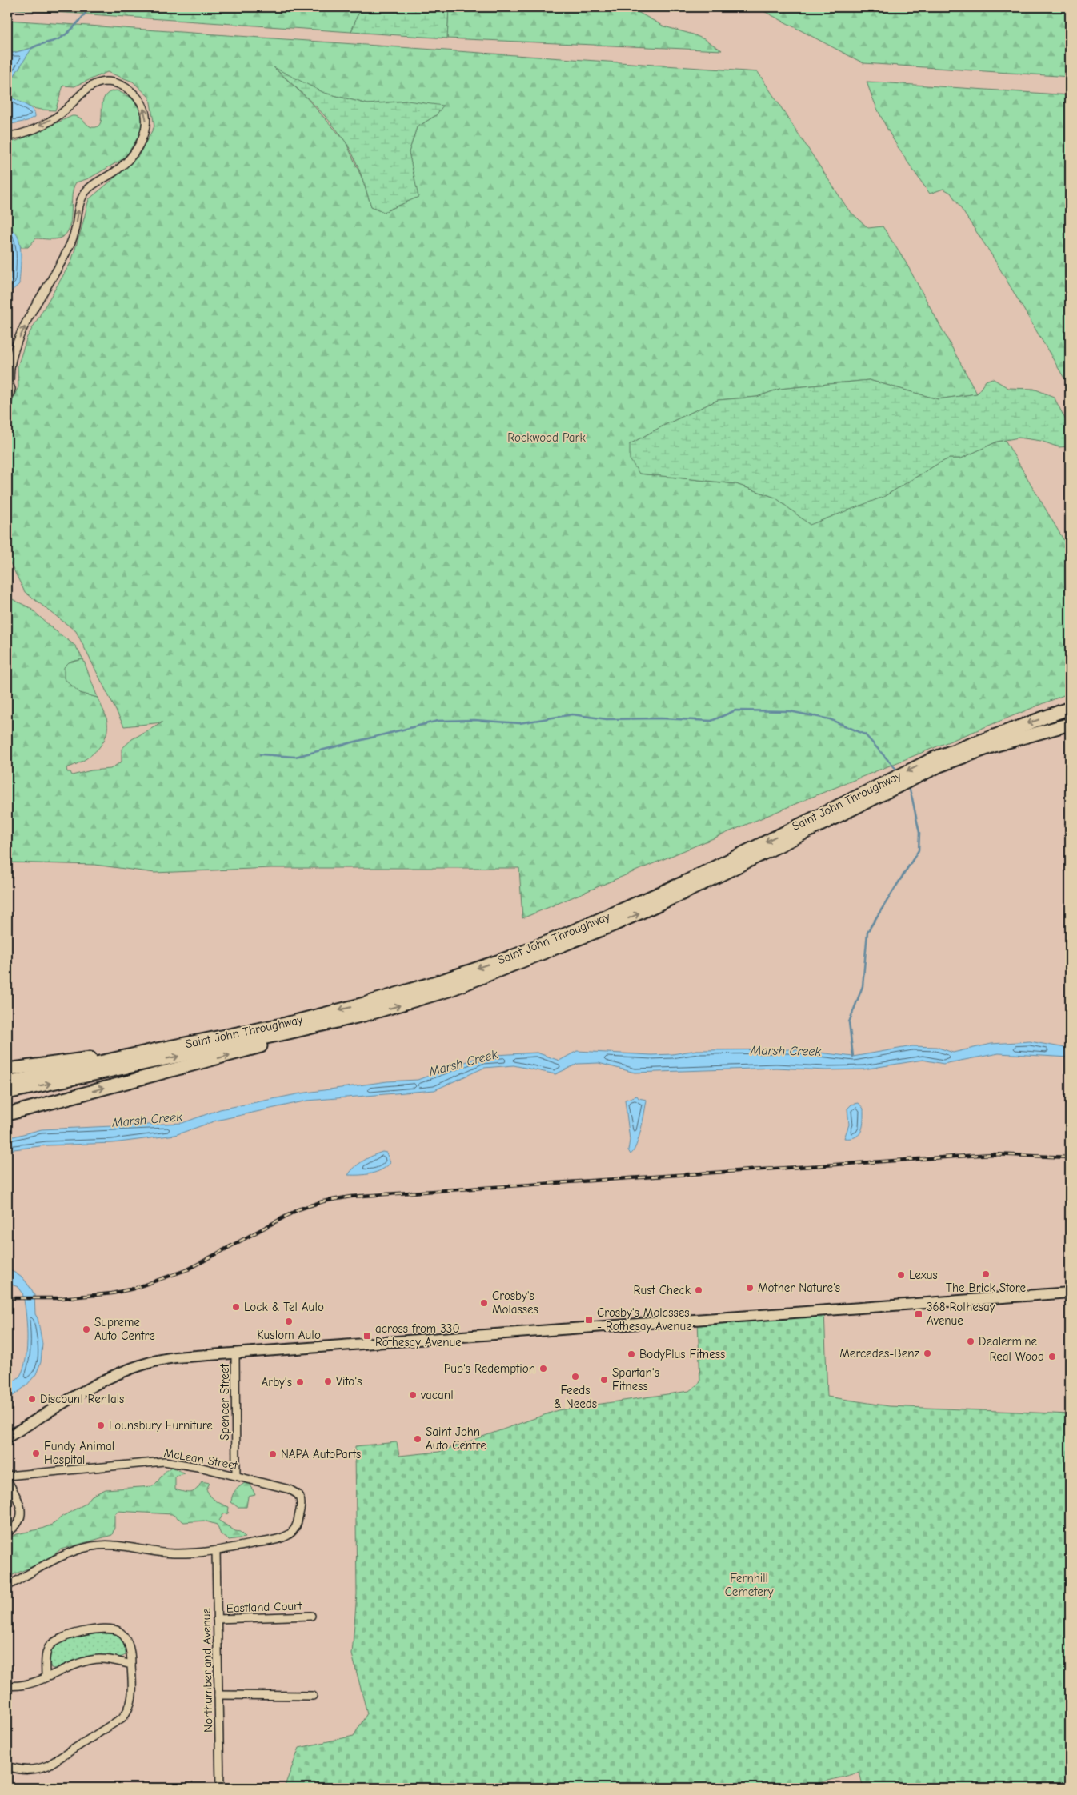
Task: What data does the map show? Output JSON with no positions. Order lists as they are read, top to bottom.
{
  "streets": {
    "highway": ["Saint John Throughway"],
    "street": [
      "Spencer Street",
      "McLean Street",
      "Eastland Court",
      "Northumberland Avenue"
    ]
  },
  "crossings": [
    ["Spencer Street", "McLean Street"],
    ["McLean Street", "Northumberland Avenue"],
    ["Eastland Court", "Northumberland Avenue"]
  ],
  "water": ["Marsh Creek"],
  "parks": ["Rockwood Park", "Fernhill Cemetery"],
  "places": {
    "other": [
      "The Brick Store",
      "Lexus",
      "Mother Nature's",
      "Rust Check",
      "Crosby's Molasses",
      "Lock & Tel Auto",
      "Kustom Auto",
      "Supreme Auto Centre",
      "Dealermine",
      "Mercedes-Benz",
      "BodyPlus Fitness",
      "Real Wood",
      "Pub's Redemption",
      "Feeds & Needs",
      "Spartan's Fitness",
      "Vito's",
      "Arby's",
      "vacant",
      "Discount Rentals",
      "Lounsbury Furniture",
      "Saint John Auto Centre",
      "Fundy Animal Hospital",
      "NAPA AutoParts"
    ],
    "transit": ["368 Rothesay Avenue", "Crosby's Molasses - Rothesay Avenue", "across from 330 Rothesay Avenue"]
  }
}
